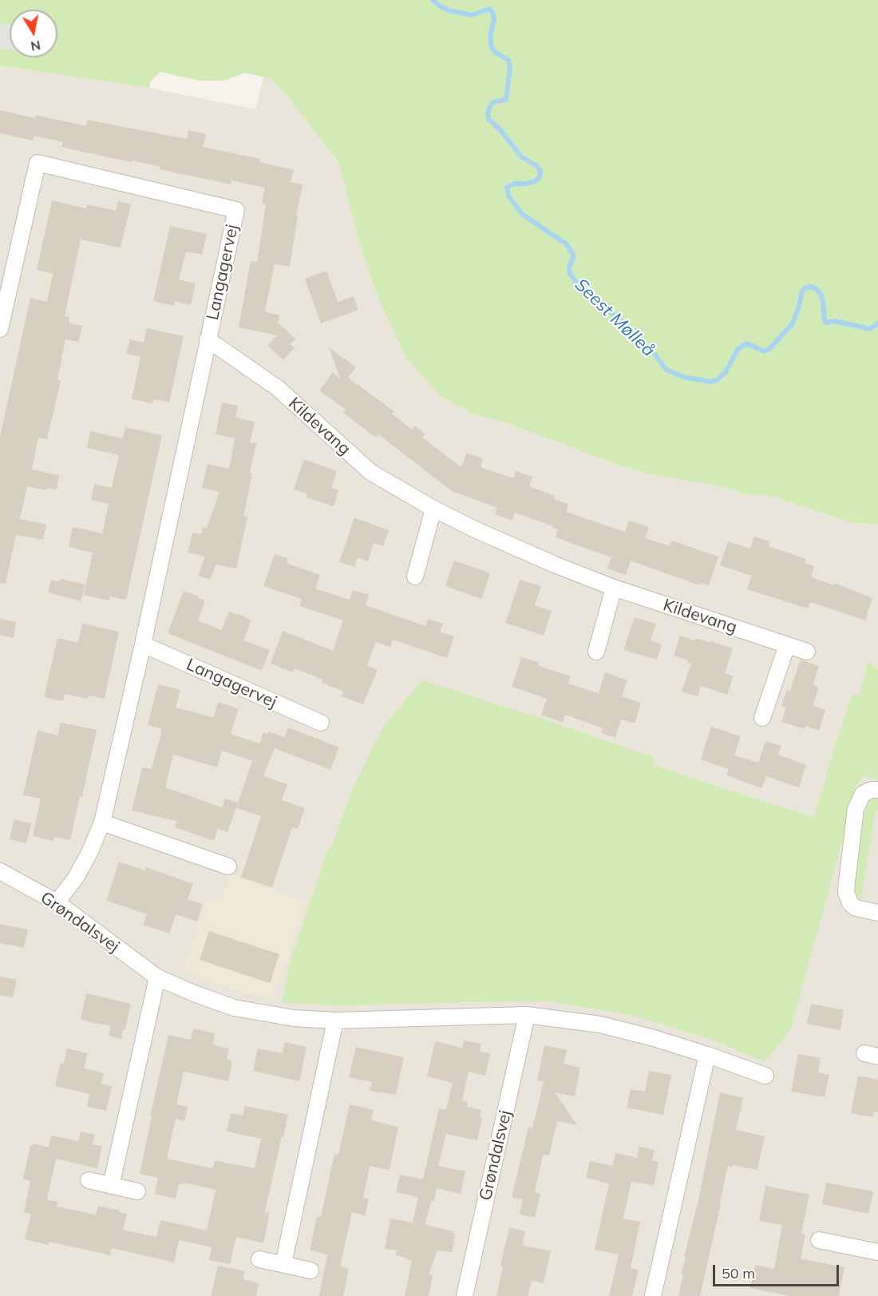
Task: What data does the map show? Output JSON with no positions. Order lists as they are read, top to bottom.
{
  "streets": {
    "street": ["Langagervej", "Kildevang", "Grøndalsvej"]
  },
  "crossings": [
    ["Langagervej", "Kildevang"],
    ["Langagervej", "Grøndalsvej"]
  ],
  "water": ["Seest Mølleå"],
  "scale_bar": "50 m",
  "north": "bottom"
}
